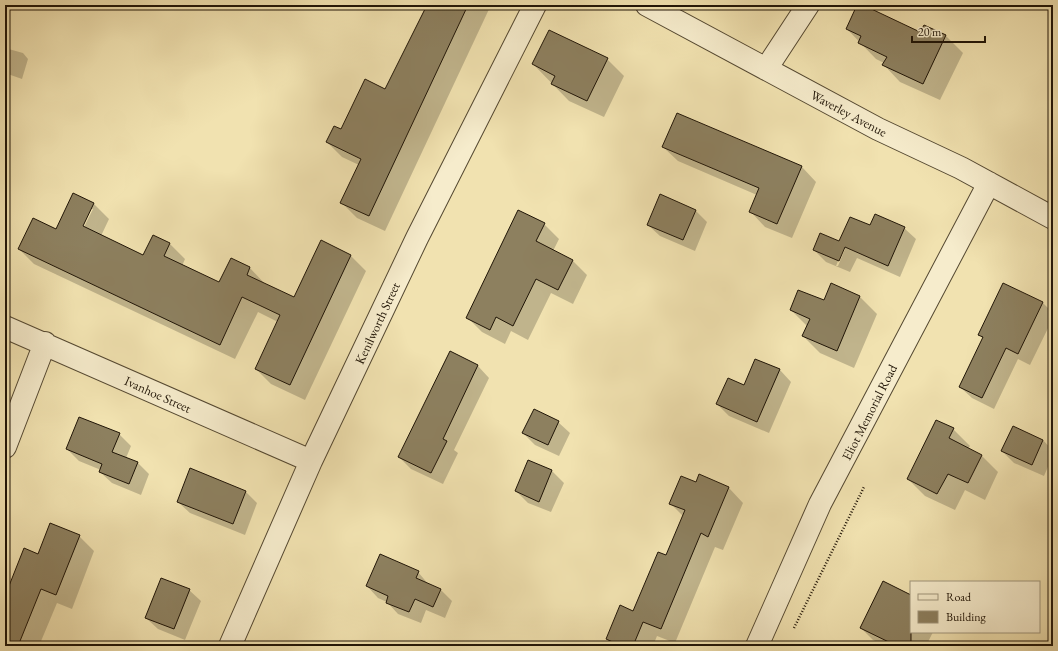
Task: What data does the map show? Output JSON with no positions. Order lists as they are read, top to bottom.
{
  "streets": {
    "street": [
      "Waverley Avenue",
      "Kenilworth Street",
      "Ivanhoe Street",
      "Eliot Memorial Road"
    ]
  },
  "crossings": [
    ["Waverley Avenue", "Eliot Memorial Road"],
    ["Kenilworth Street", "Ivanhoe Street"]
  ],
  "legend": ["Road", "Building"],
  "scale_bar": "20 m"
}
